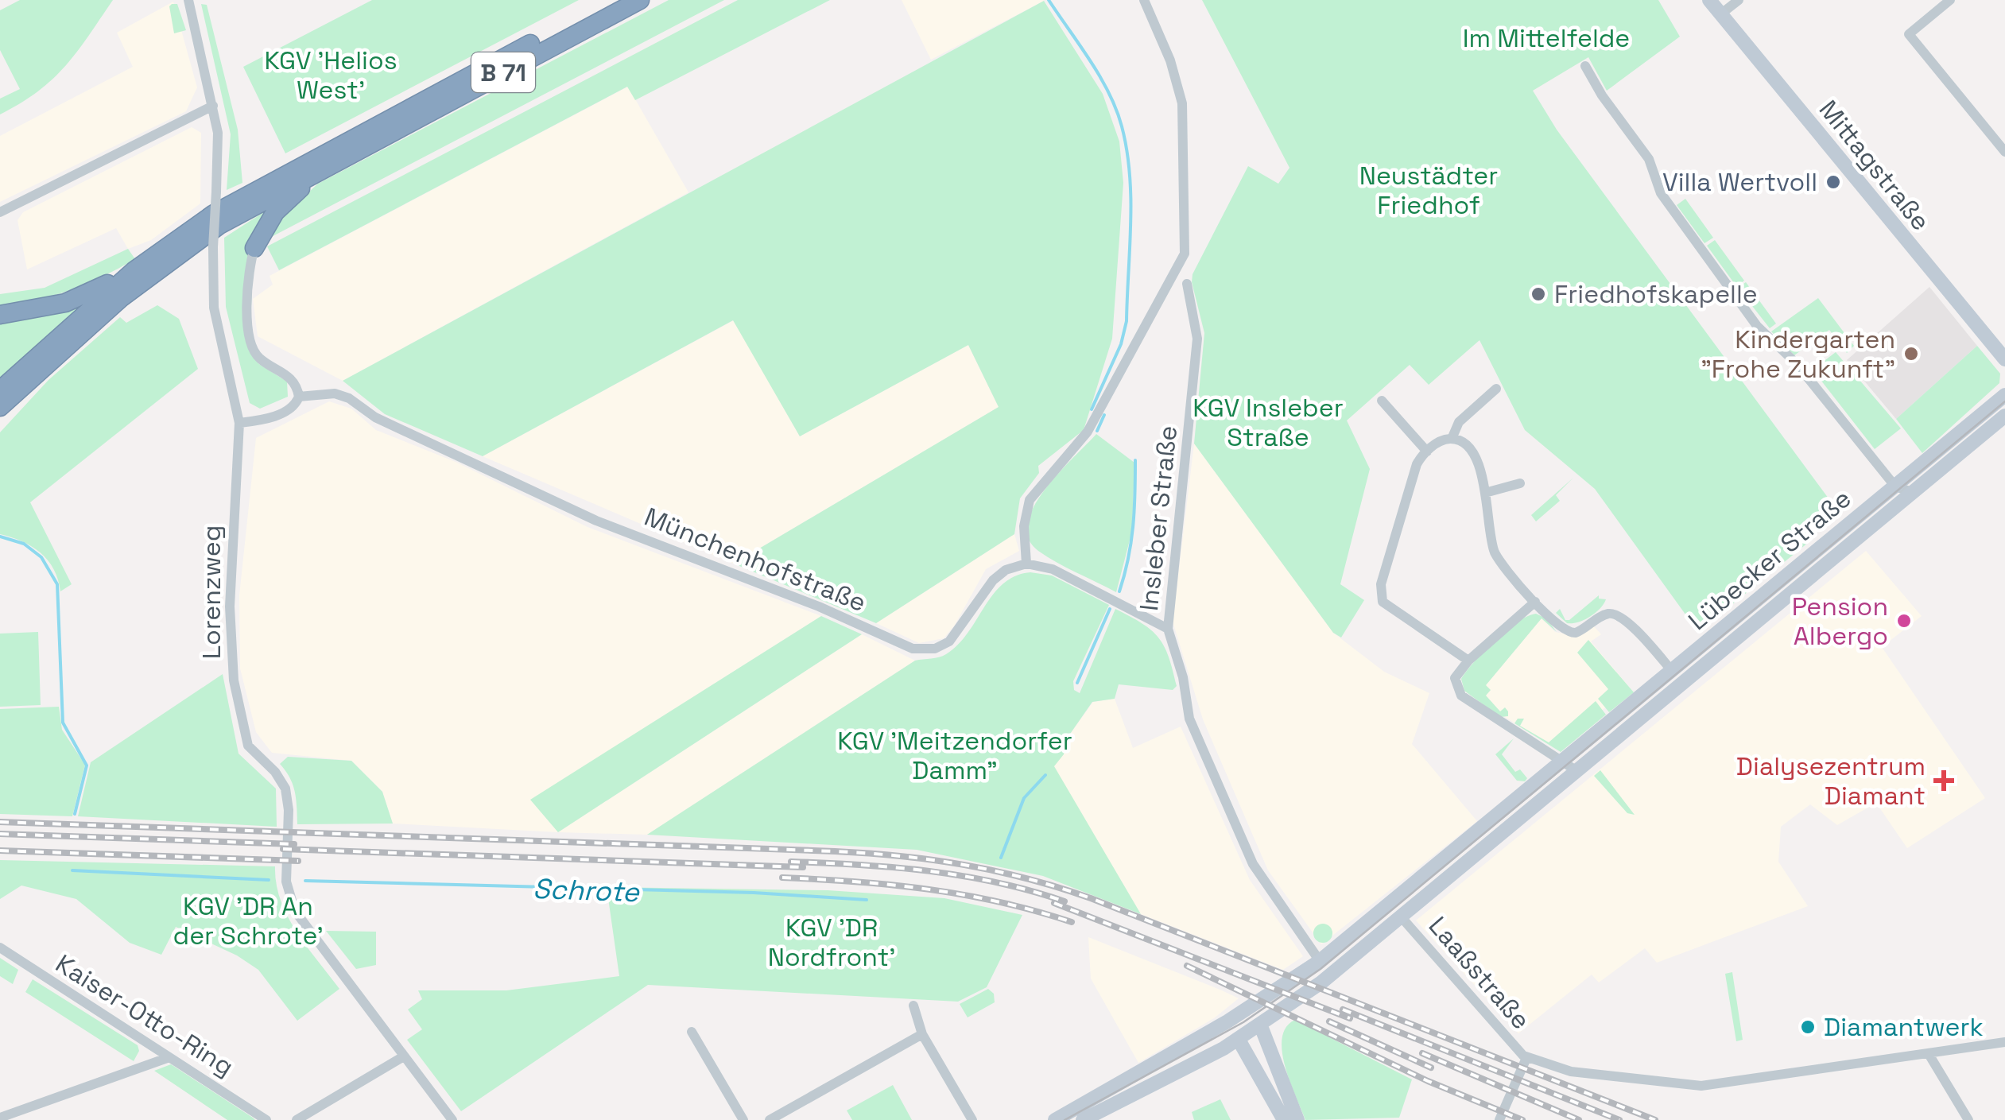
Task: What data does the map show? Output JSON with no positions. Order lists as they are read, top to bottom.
{
  "streets": {
    "highway": ["B 71"],
    "main road": ["Mittagstraße", "Lübecker Straße"],
    "street": [
      "Insleber Straße",
      "Münchenhofstraße",
      "Lorenzweg",
      "Laaßstraße",
      "Kaiser-Otto-Ring"
    ]
  },
  "crossings": [
    ["Insleber Straße", "Lübecker Straße"],
    ["Lübecker Straße", "Laaßstraße"]
  ],
  "water": ["Schrote"],
  "parks": [
    "Im Mittelfelde",
    "KGV 'Helios West'",
    "Neustädter Friedhof",
    "KGV Insleber Straße",
    "KGV 'Meitzendorfer Damm\"",
    "KGV 'DR An der Schrote'",
    "KGV 'DR Nordfront'"
  ],
  "places": {
    "other": [
      "Villa Wertvoll",
      "Friedhofskapelle",
      "Kindergarten \"Frohe Zukunft\"",
      "Pension Albergo",
      "Diamantwerk"
    ],
    "health": ["Dialysezentrum Diamant"]
  }
}
